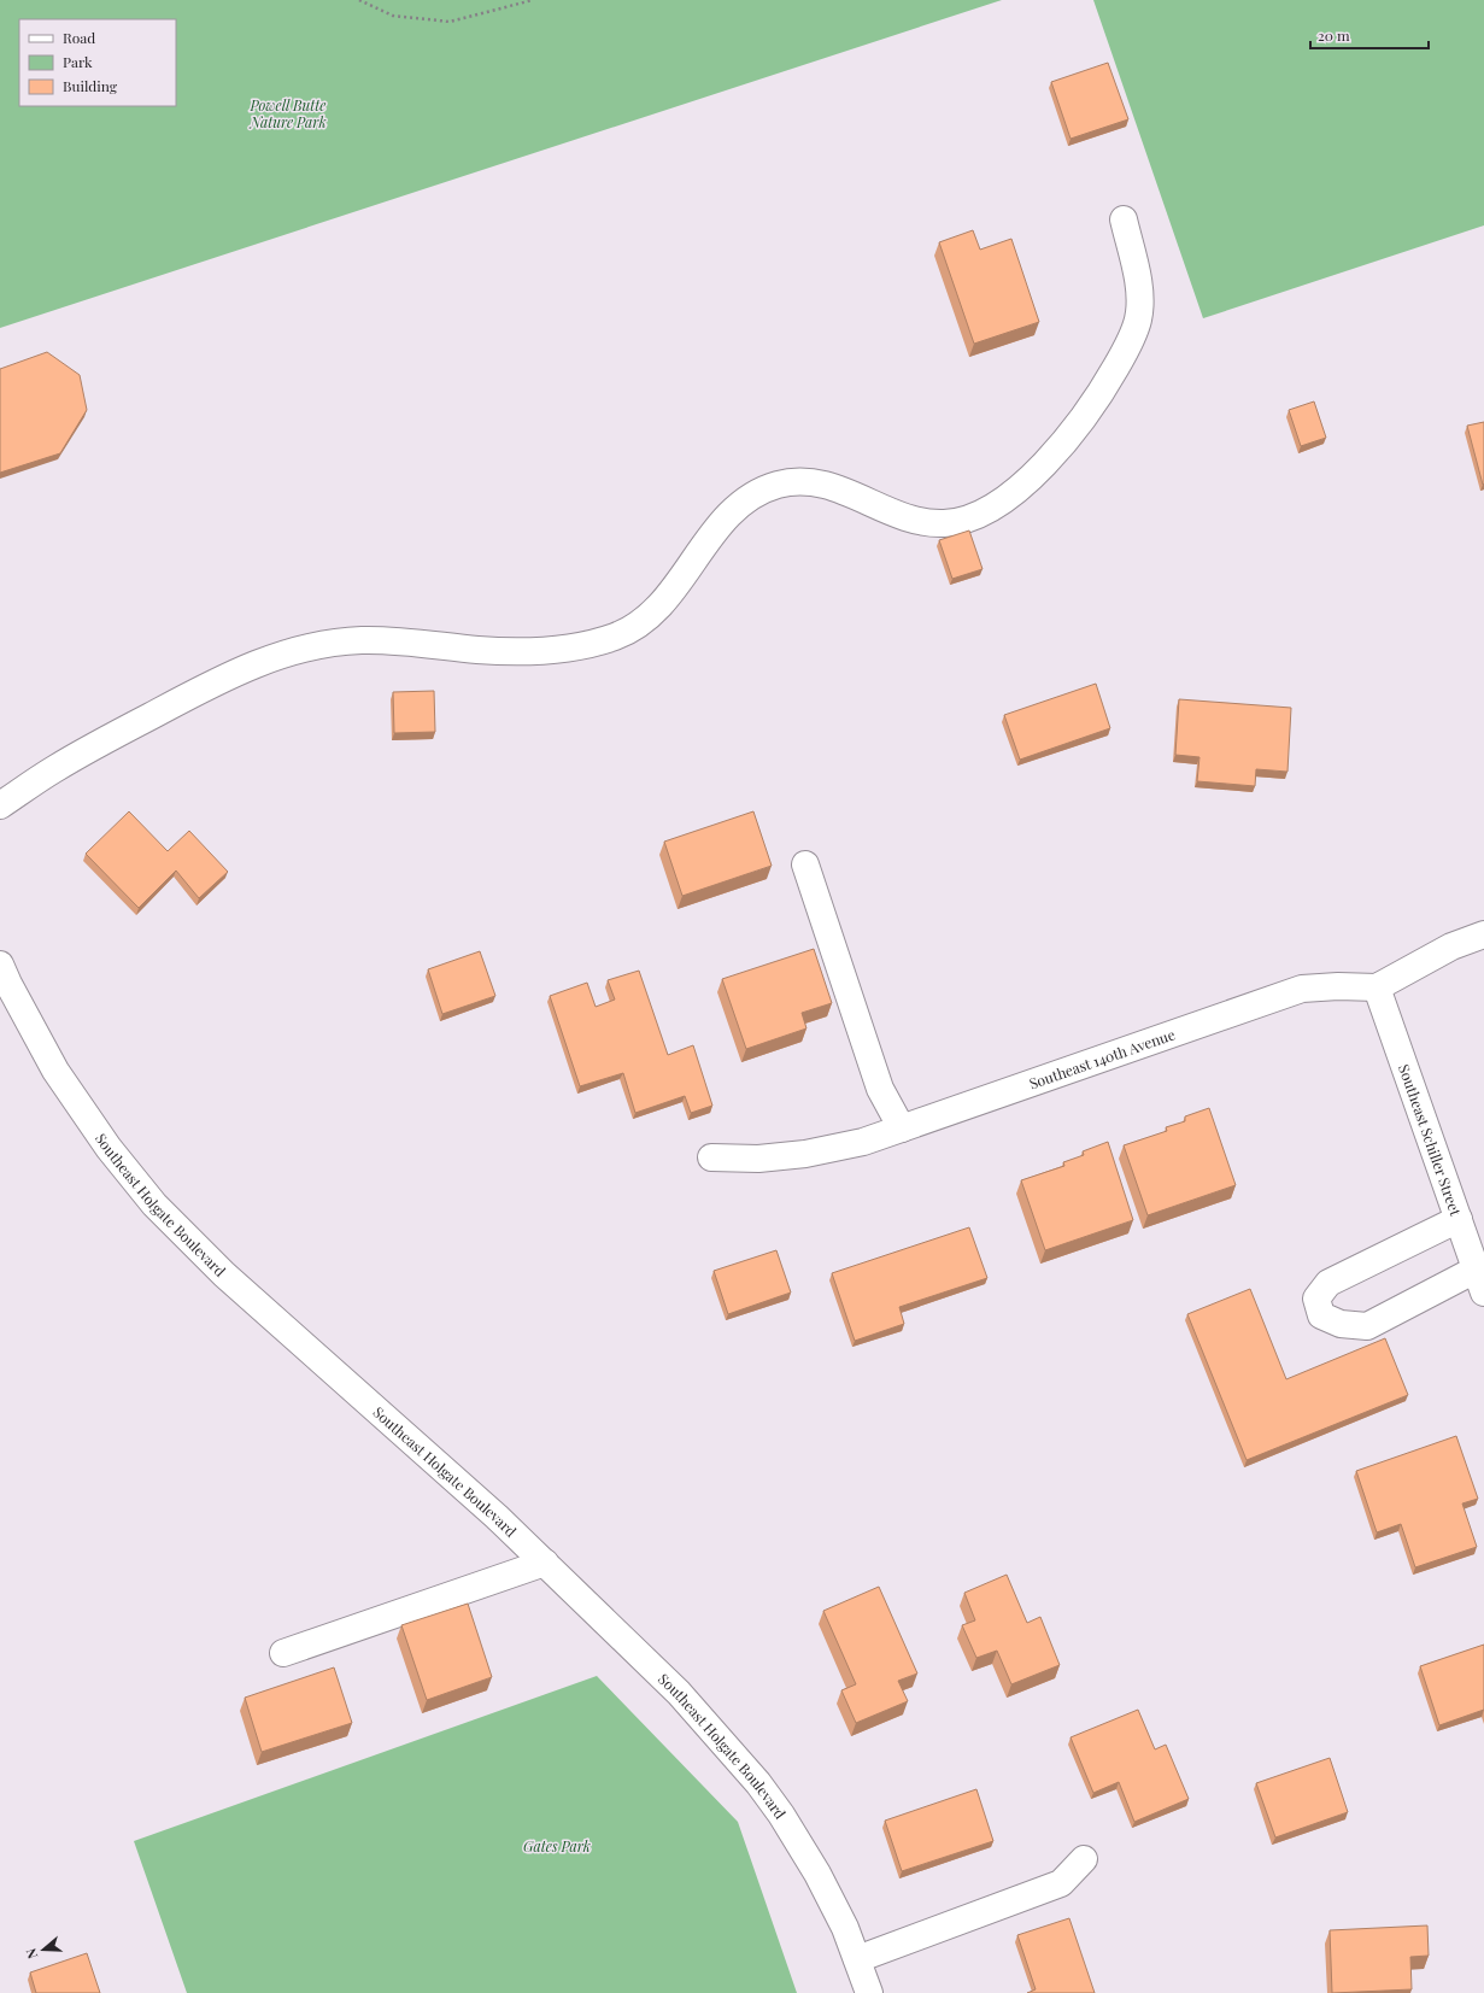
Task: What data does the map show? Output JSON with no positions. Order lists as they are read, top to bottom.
{
  "streets": {
    "street": ["Southeast 140th Avenue", "Southeast Schiller Street", "Southeast Holgate Boulevard"]
  },
  "crossings": [
    ["Southeast 140th Avenue", "Southeast Schiller Street"]
  ],
  "parks": ["Powell Butte Nature Park", "Gates Park"],
  "legend": ["Road", "Park", "Building"],
  "scale_bar": "20 m",
  "north": "left"
}
